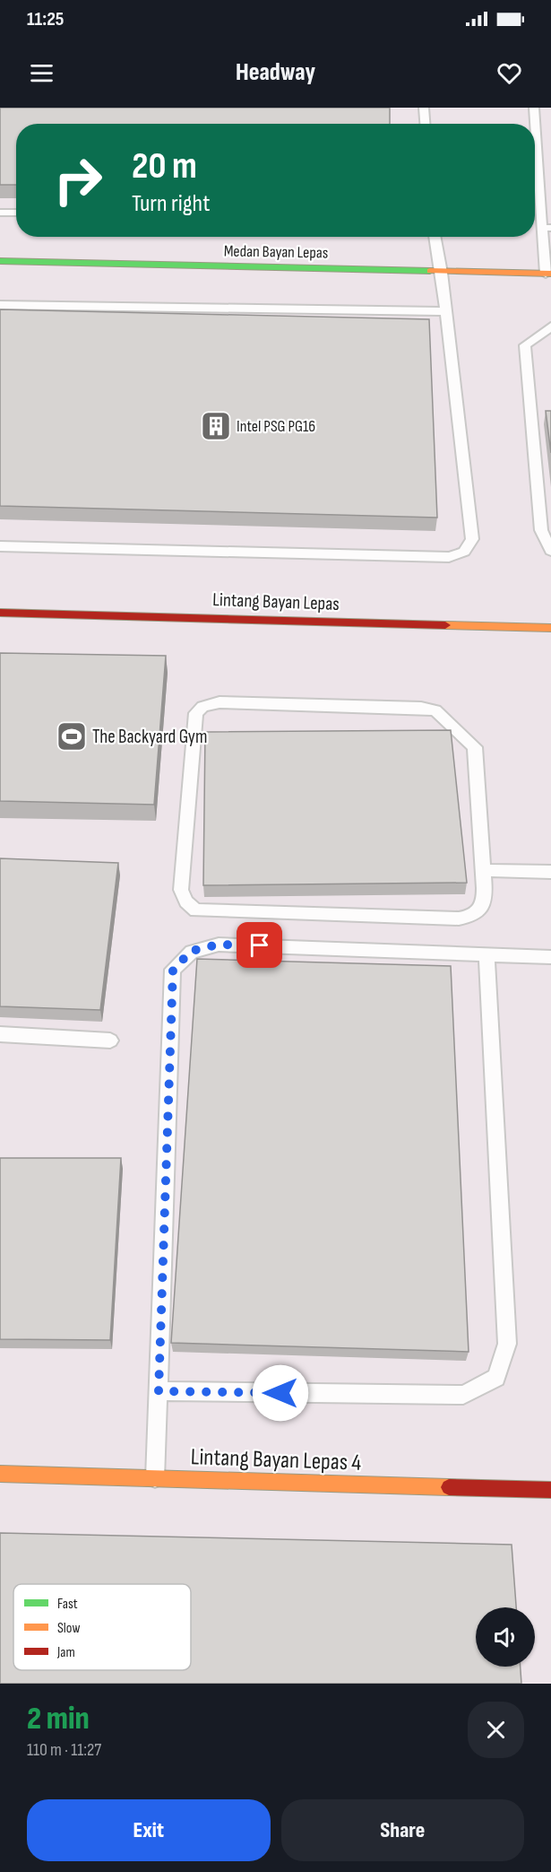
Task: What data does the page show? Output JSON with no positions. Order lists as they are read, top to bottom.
{
  "streets": {
    "street": ["Medan Bayan Lepas", "Lintang Bayan Lepas", "Lintang Bayan Lepas 4"]
  },
  "places": {
    "building": ["Intel PSG PG16"],
    "sports": ["The Backyard Gym"]
  },
  "legend": ["Fast", "Slow", "Jam"],
  "page": {
    "status": "11:25",
    "header": "Headway",
    "turn": ["20 m", "Turn right"],
    "heading": ["2 min", "110 m · 11:27"],
    "buttons": ["Exit", "Share"]
  }
}
